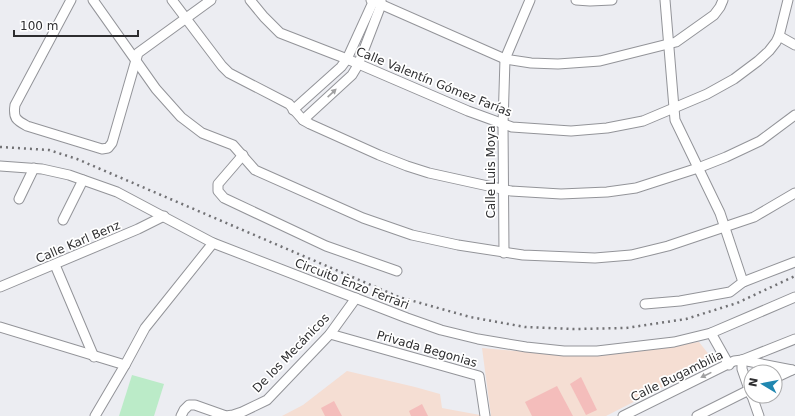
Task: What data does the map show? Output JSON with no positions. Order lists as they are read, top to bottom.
{
  "streets": {
    "street": [
      "Calle Valentín Gómez Farías",
      "Calle Luis Moya",
      "Calle Karl Benz",
      "Circuito Enzo Ferrari",
      "Privada Begonias",
      "De los Mecánicos",
      "Calle Bugambilia"
    ]
  },
  "crossings": [
    ["Calle Valentín Gómez Farías", "Calle Luis Moya"],
    ["Calle Karl Benz", "Circuito Enzo Ferrari"],
    ["Circuito Enzo Ferrari", "De los Mecánicos"],
    ["Privada Begonias", "De los Mecánicos"]
  ],
  "scale_bar": "100 m",
  "north": "left"
}
